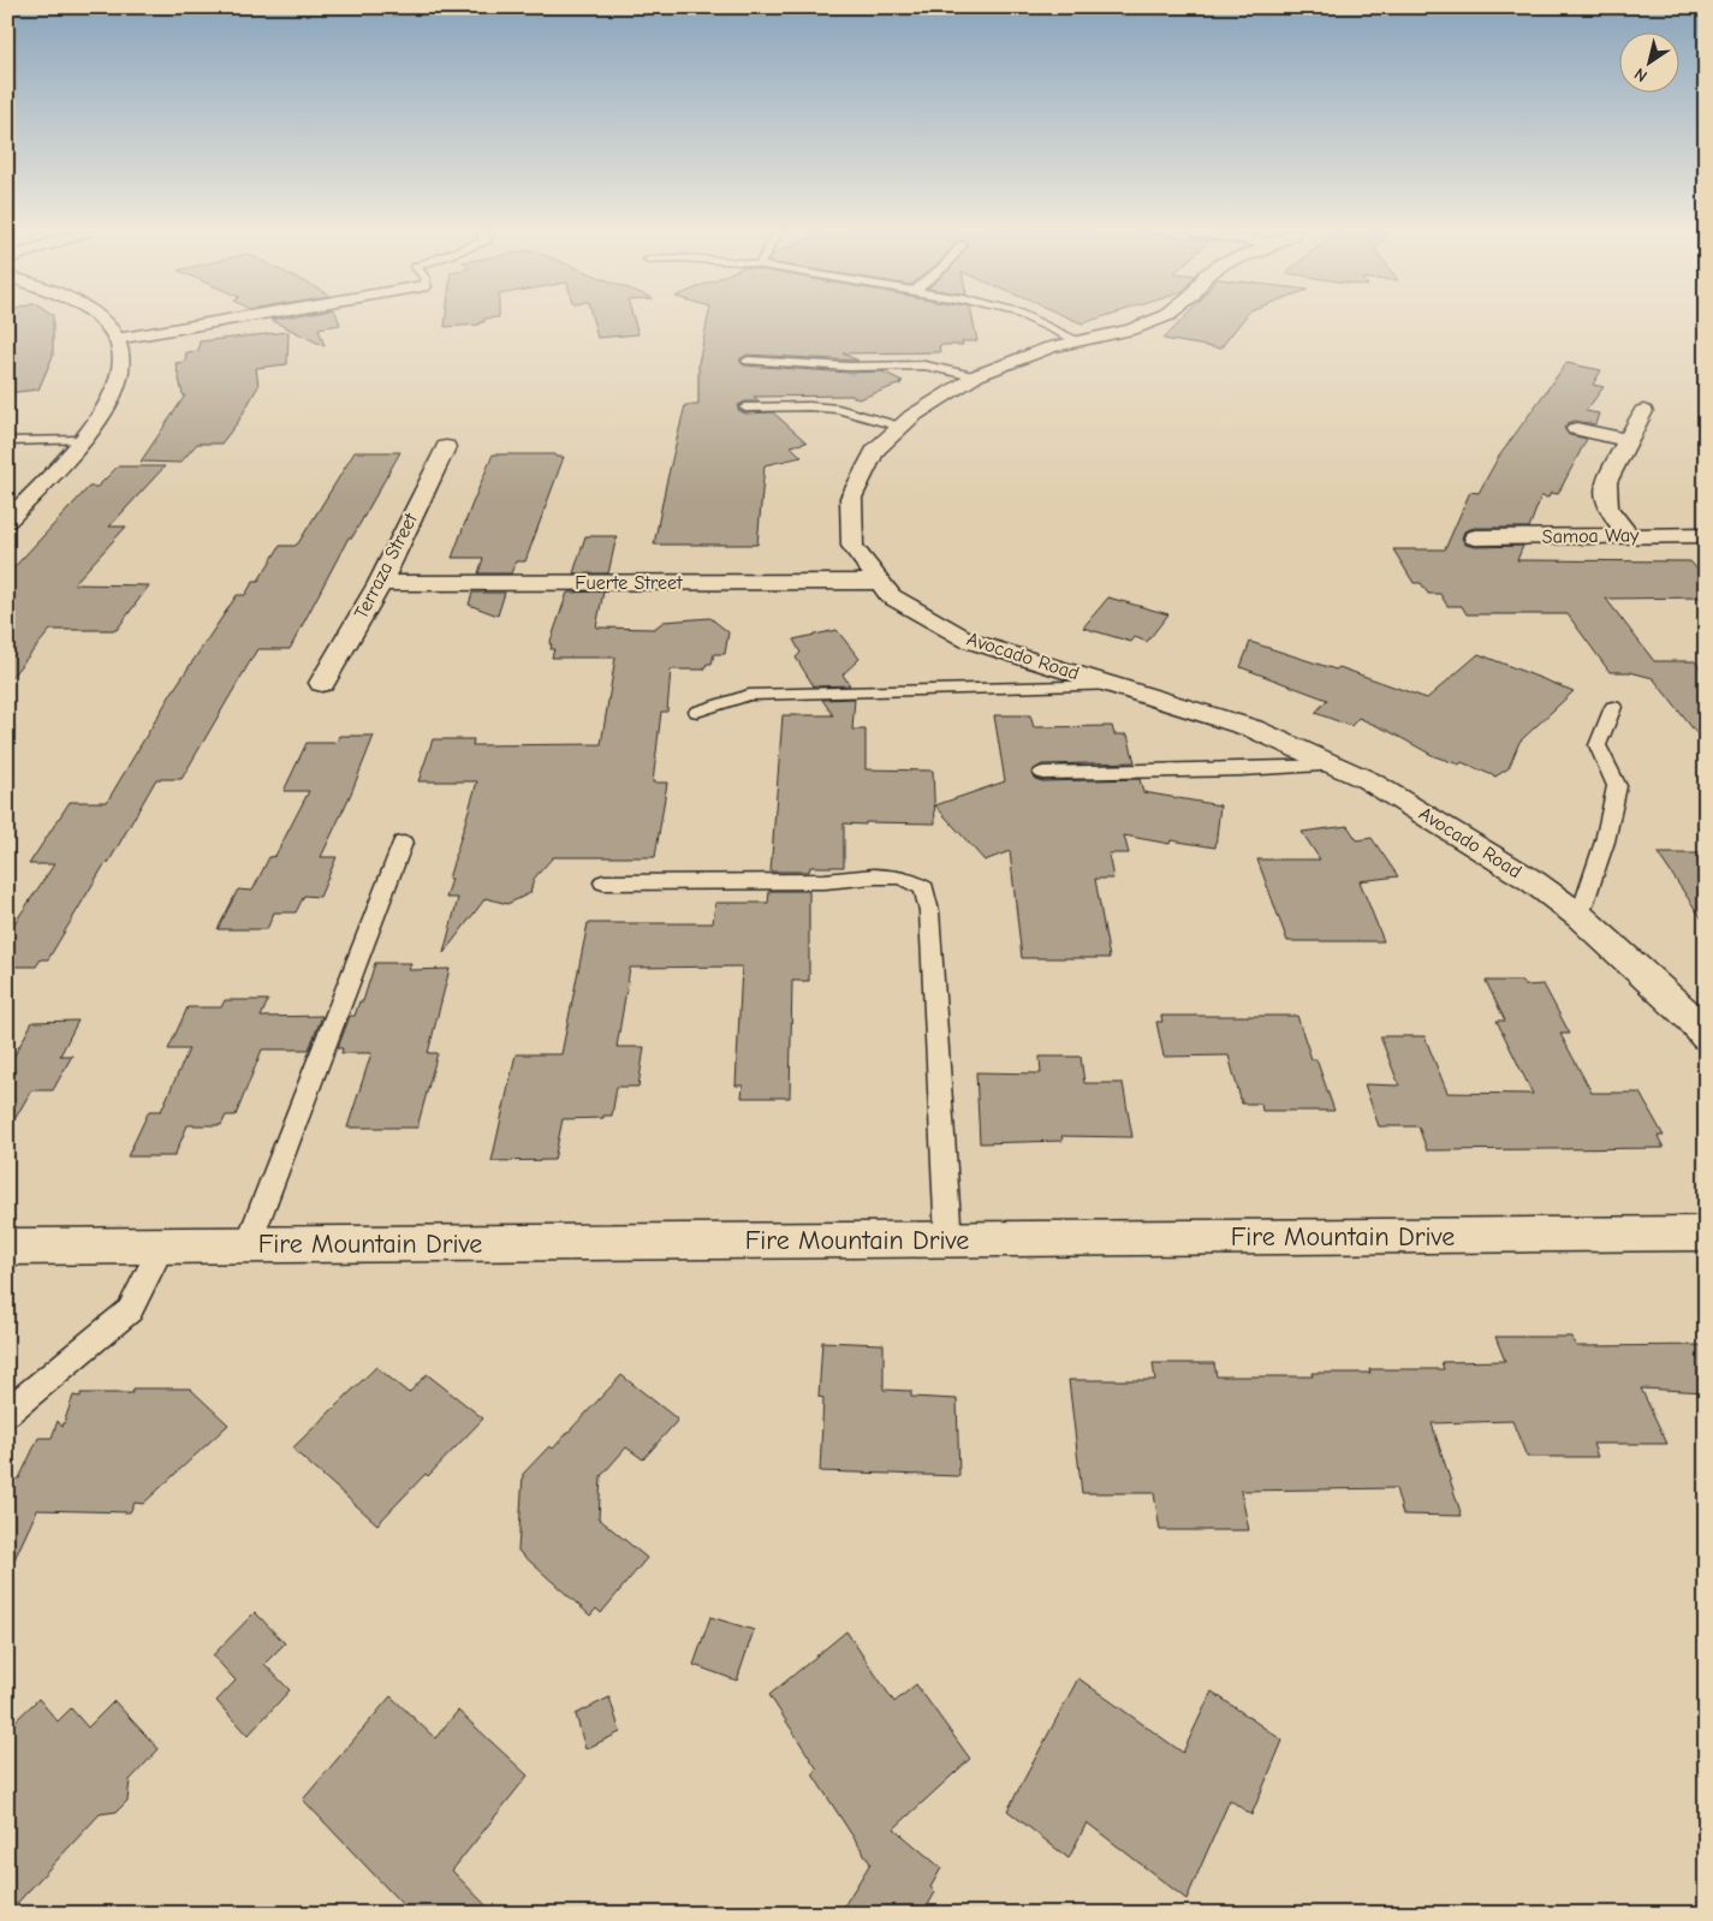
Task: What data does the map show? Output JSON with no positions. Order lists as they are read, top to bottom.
{
  "streets": {
    "street": [
      "Samoa Way",
      "Terraza Street",
      "Fuerte Street",
      "Avocado Road",
      "Fire Mountain Drive"
    ]
  },
  "crossings": [
    ["Terraza Street", "Fuerte Street"],
    ["Fuerte Street", "Avocado Road"]
  ],
  "north": "bottom left"
}
